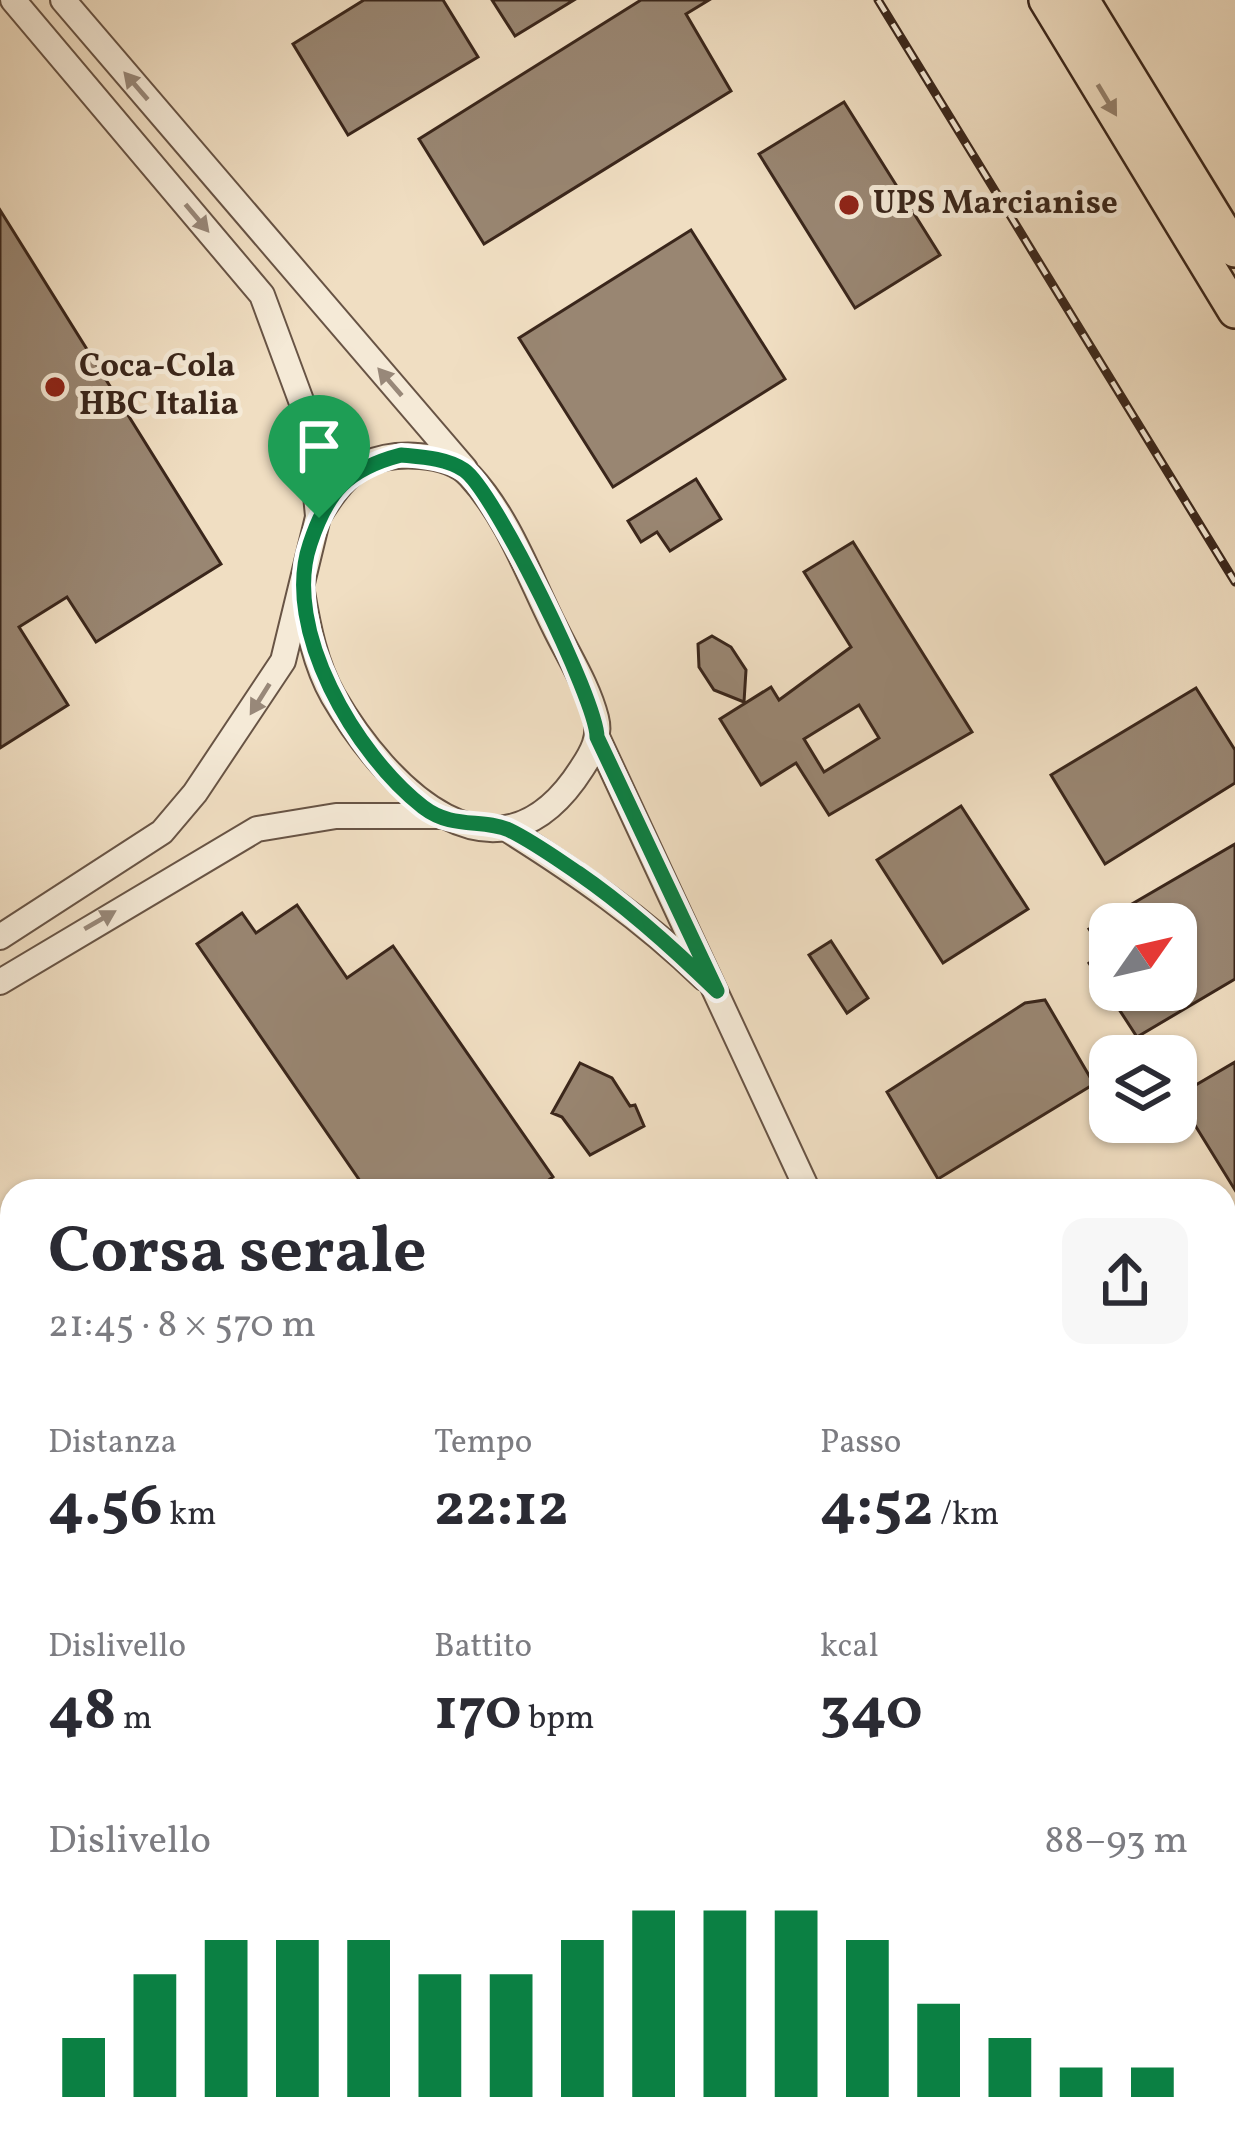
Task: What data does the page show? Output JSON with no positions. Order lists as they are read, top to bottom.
{
  "places": ["UPS Marcianise", "Coca-Cola HBC Italia"],
  "north": "top right",
  "page": {
    "heading": ["Corsa serale", "21:45 · 8 × 570 m"],
    "stats": [
      ["Distanza", "4.56 km"],
      ["Tempo", "22:12"],
      ["Passo", "4:52 /km"],
      ["Dislivello", "48 m"],
      ["Battito", "170 bpm"],
      ["kcal", "340"]
    ],
    "chart": ["Dislivello", "88–93 m"]
  }
}
